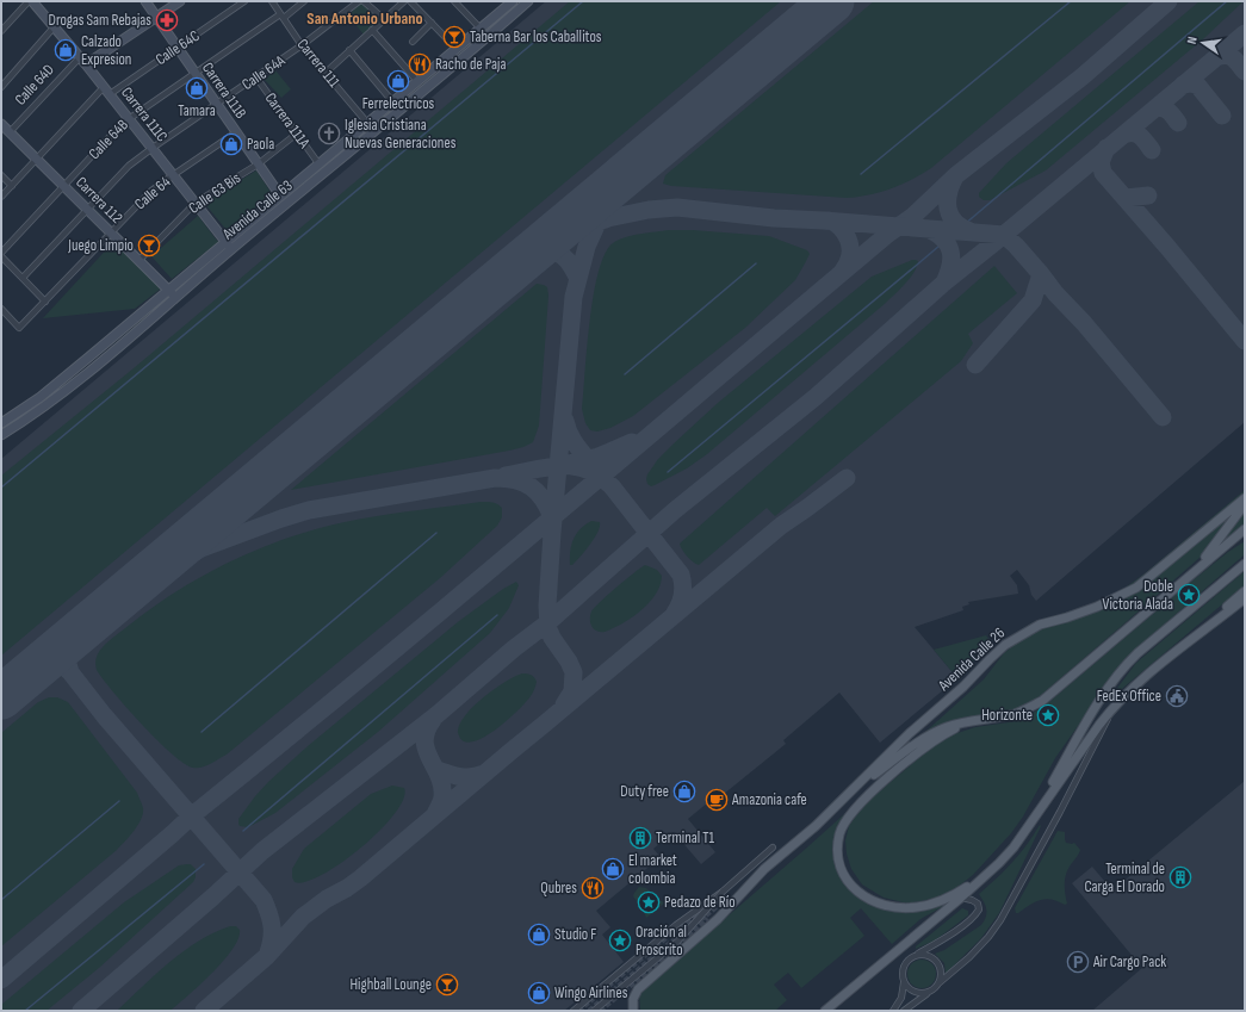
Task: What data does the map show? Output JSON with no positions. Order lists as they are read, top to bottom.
{
  "streets": {
    "main road": [
      "Carrera 111B",
      "Carrera 111C",
      "Carrera 112",
      "Avenida Calle 63",
      "Avenida Calle 26"
    ],
    "street": [
      "Calle 64C",
      "Carrera 111",
      "Calle 64A",
      "Calle 64D",
      "Carrera 111A",
      "Calle 64B",
      "Calle 64",
      "Calle 63 Bis"
    ]
  },
  "crossings": [
    ["Calle 64C", "Carrera 111B"],
    ["Calle 64C", "Carrera 111C"],
    ["Calle 64C", "Carrera 112"],
    ["Carrera 111", "Calle 64A"],
    ["Carrera 111", "Calle 64B"],
    ["Carrera 111", "Avenida Calle 63"],
    ["Calle 64A", "Carrera 111B"],
    ["Calle 64A", "Carrera 111C"],
    ["Calle 64A", "Carrera 111A"],
    ["Calle 64A", "Carrera 112"],
    ["Calle 64D", "Carrera 111C"],
    ["Calle 64D", "Carrera 112"],
    ["Carrera 111B", "Calle 64B"],
    ["Carrera 111B", "Calle 64"],
    ["Carrera 111B", "Calle 63 Bis"],
    ["Carrera 111B", "Avenida Calle 63"],
    ["Carrera 111C", "Calle 64B"],
    ["Carrera 111C", "Calle 64"],
    ["Carrera 111C", "Calle 63 Bis"],
    ["Carrera 111C", "Avenida Calle 63"],
    ["Carrera 111A", "Calle 63 Bis"],
    ["Carrera 111A", "Avenida Calle 63"],
    ["Calle 64B", "Carrera 112"],
    ["Calle 64", "Carrera 112"],
    ["Calle 63 Bis", "Carrera 112"],
    ["Carrera 112", "Avenida Calle 63"]
  ],
  "districts": ["San Antonio Urbano"],
  "places": {
    "pharmacy": ["Drogas Sam Rebajas"],
    "bar": ["Taberna Bar los Caballitos", "Juego Limpio", "Highball Lounge"],
    "shop": [
      "Calzado Expresion",
      "Ferrelectricos",
      "Tamara",
      "Paola",
      "Duty free",
      "El market colombia",
      "Studio F",
      "Wingo Airlines"
    ],
    "restaurant": ["Racho de Paja", "Qubres"],
    "church": ["Iglesia Cristiana Nuevas Generaciones"],
    "place": [
      "Doble Victoria Alada",
      "Horizonte",
      "Pedazo de Río",
      "Oración al Proscrito"
    ],
    "public building": ["FedEx Office"],
    "cafe": ["Amazonia cafe"],
    "building": ["Terminal T1", "Terminal de Carga El Dorado"],
    "parking": ["Air Cargo Pack"]
  },
  "north": "left"
}
